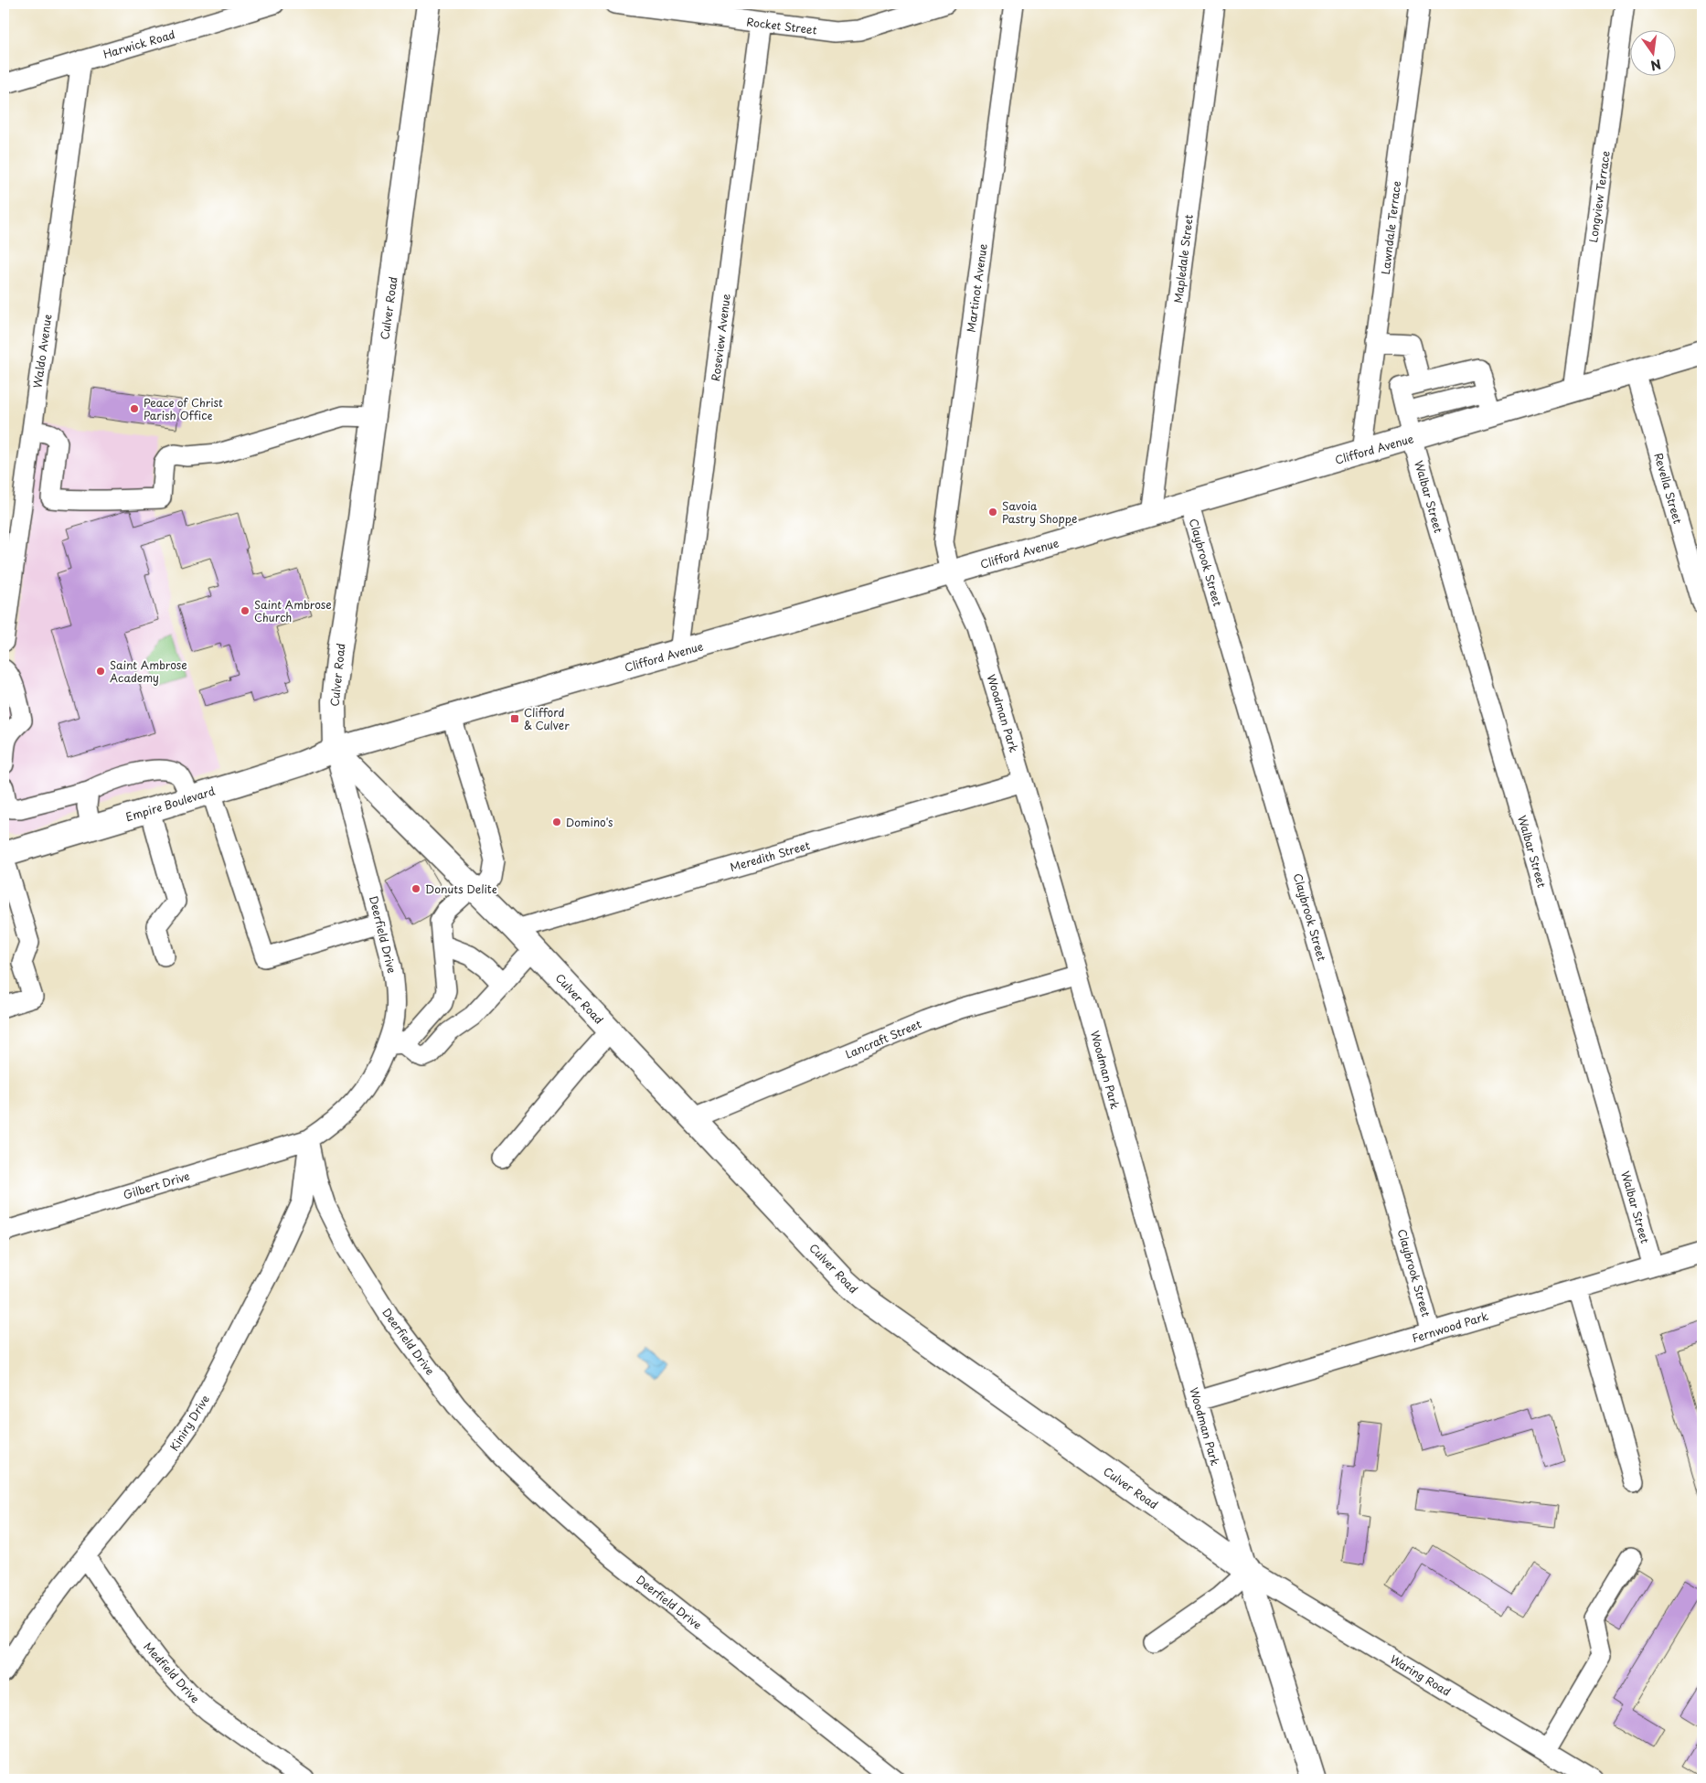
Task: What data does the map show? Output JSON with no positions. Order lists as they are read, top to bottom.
{
  "streets": {
    "main road": ["Culver Road", "Clifford Avenue", "Empire Boulevard"],
    "street": [
      "Rocket Street",
      "Harwick Road",
      "Longview Terrace",
      "Lawndale Terrace",
      "Mapledale Street",
      "Martinot Avenue",
      "Roseview Avenue",
      "Waldo Avenue",
      "Revella Street",
      "Walbar Street",
      "Claybrook Street",
      "Woodman Park",
      "Meredith Street",
      "Deerfield Drive",
      "Lancraft Street",
      "Gilbert Drive",
      "Fernwood Park",
      "Kiniry Drive",
      "Medfield Drive",
      "Waring Road"
    ]
  },
  "crossings": [
    ["Rocket Street", "Roseview Avenue"],
    ["Harwick Road", "Waldo Avenue"],
    ["Longview Terrace", "Clifford Avenue"],
    ["Lawndale Terrace", "Clifford Avenue"],
    ["Mapledale Street", "Clifford Avenue"],
    ["Martinot Avenue", "Clifford Avenue"],
    ["Martinot Avenue", "Woodman Park"],
    ["Culver Road", "Clifford Avenue"],
    ["Culver Road", "Woodman Park"],
    ["Culver Road", "Empire Boulevard"],
    ["Culver Road", "Meredith Street"],
    ["Culver Road", "Deerfield Drive"],
    ["Culver Road", "Lancraft Street"],
    ["Culver Road", "Waring Road"],
    ["Roseview Avenue", "Clifford Avenue"],
    ["Clifford Avenue", "Revella Street"],
    ["Clifford Avenue", "Walbar Street"],
    ["Clifford Avenue", "Claybrook Street"],
    ["Clifford Avenue", "Woodman Park"],
    ["Clifford Avenue", "Empire Boulevard"],
    ["Clifford Avenue", "Deerfield Drive"],
    ["Walbar Street", "Fernwood Park"],
    ["Claybrook Street", "Fernwood Park"],
    ["Woodman Park", "Meredith Street"],
    ["Woodman Park", "Lancraft Street"],
    ["Woodman Park", "Fernwood Park"],
    ["Woodman Park", "Waring Road"],
    ["Empire Boulevard", "Deerfield Drive"],
    ["Deerfield Drive", "Gilbert Drive"],
    ["Deerfield Drive", "Kiniry Drive"],
    ["Gilbert Drive", "Kiniry Drive"],
    ["Kiniry Drive", "Medfield Drive"]
  ],
  "places": {
    "other": [
      "Peace of Christ Parish Office",
      "Savoia Pastry Shoppe",
      "Saint Ambrose Church",
      "Saint Ambrose Academy",
      "Domino's",
      "Donuts Delite"
    ],
    "transit": ["Clifford & Culver"]
  },
  "north": "bottom"
}
